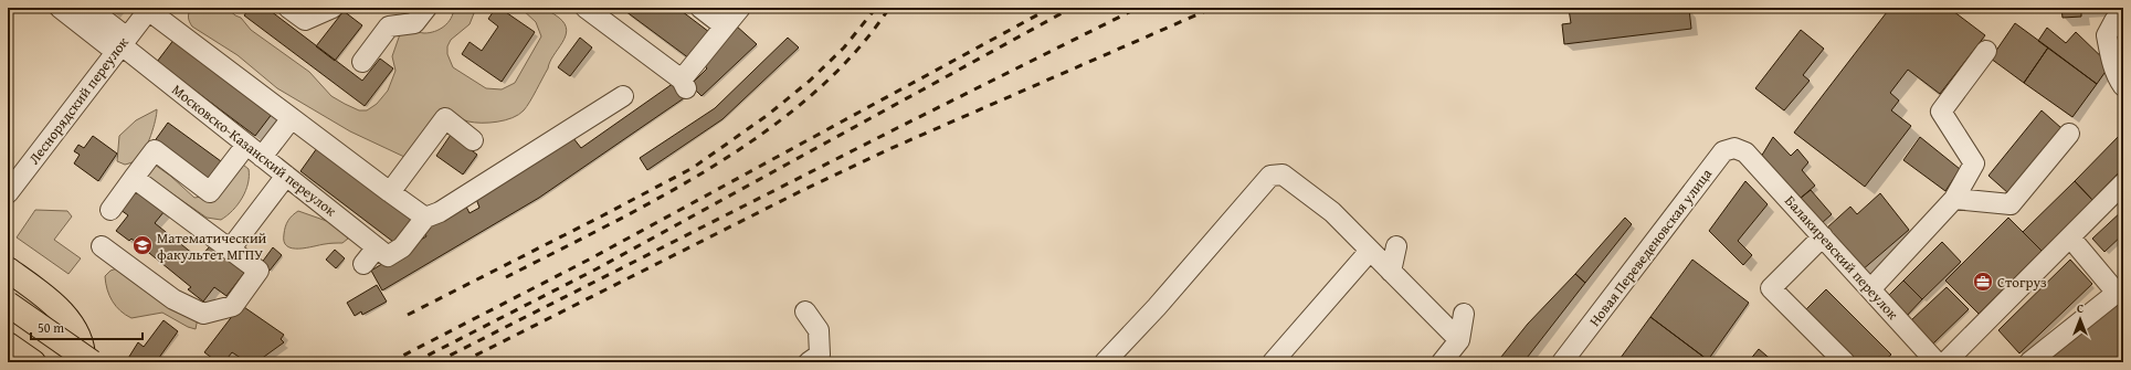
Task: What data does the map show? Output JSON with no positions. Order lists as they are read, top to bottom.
{
  "streets": {
    "street": [
      "Леснорядский переулок",
      "Московско-Казанский переулок",
      "Новая Переведеновская улица",
      "Балакиревский переулок"
    ]
  },
  "crossings": [
    ["Леснорядский переулок", "Московско-Казанский переулок"],
    ["Новая Переведеновская улица", "Балакиревский переулок"]
  ],
  "places": {
    "school or university": ["Математический факультет МГПУ"],
    "office": ["Стогруз"]
  },
  "scale_bar": "50 m",
  "north": "top"
}
